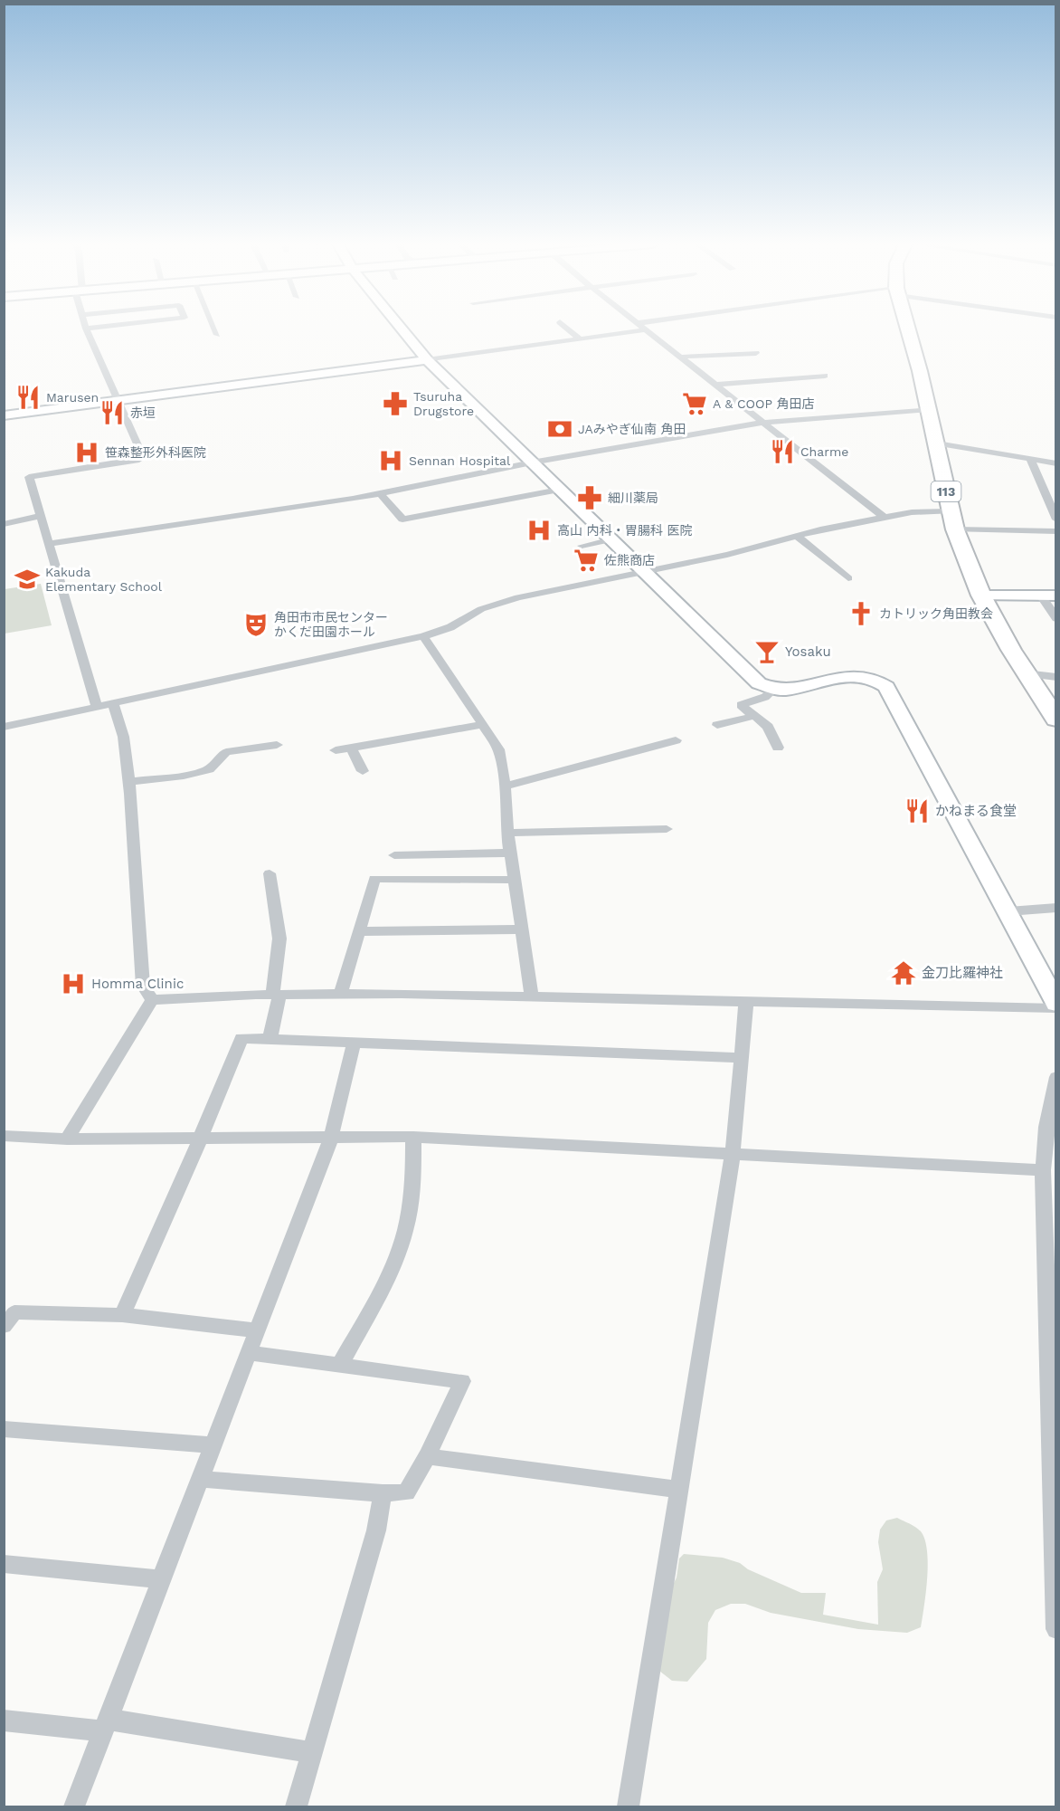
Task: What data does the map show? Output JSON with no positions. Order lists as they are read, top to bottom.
{
  "streets": {
    "highway": ["113"]
  },
  "places": {
    "restaurant": [
      "Marusen",
      "赤垣",
      "Charme",
      "かねまる食堂"
    ],
    "pharmacy": ["Tsuruha Drugstore", "細川薬局"],
    "supermarket": ["A & COOP 角田店", "佐熊商店"],
    "bank": ["JAみやぎ仙南 角田"],
    "hospital": [
      "笹森整形外科医院",
      "Sennan Hospital",
      "高山 内科・胃腸科 医院",
      "Homma Clinic"
    ],
    "school or university": ["Kakuda Elementary School"],
    "church": ["カトリック角田教会"],
    "theatre": ["角田市市民センター かくだ田園ホール"],
    "bar": ["Yosaku"],
    "temple": ["金刀比羅神社"]
  }
}
